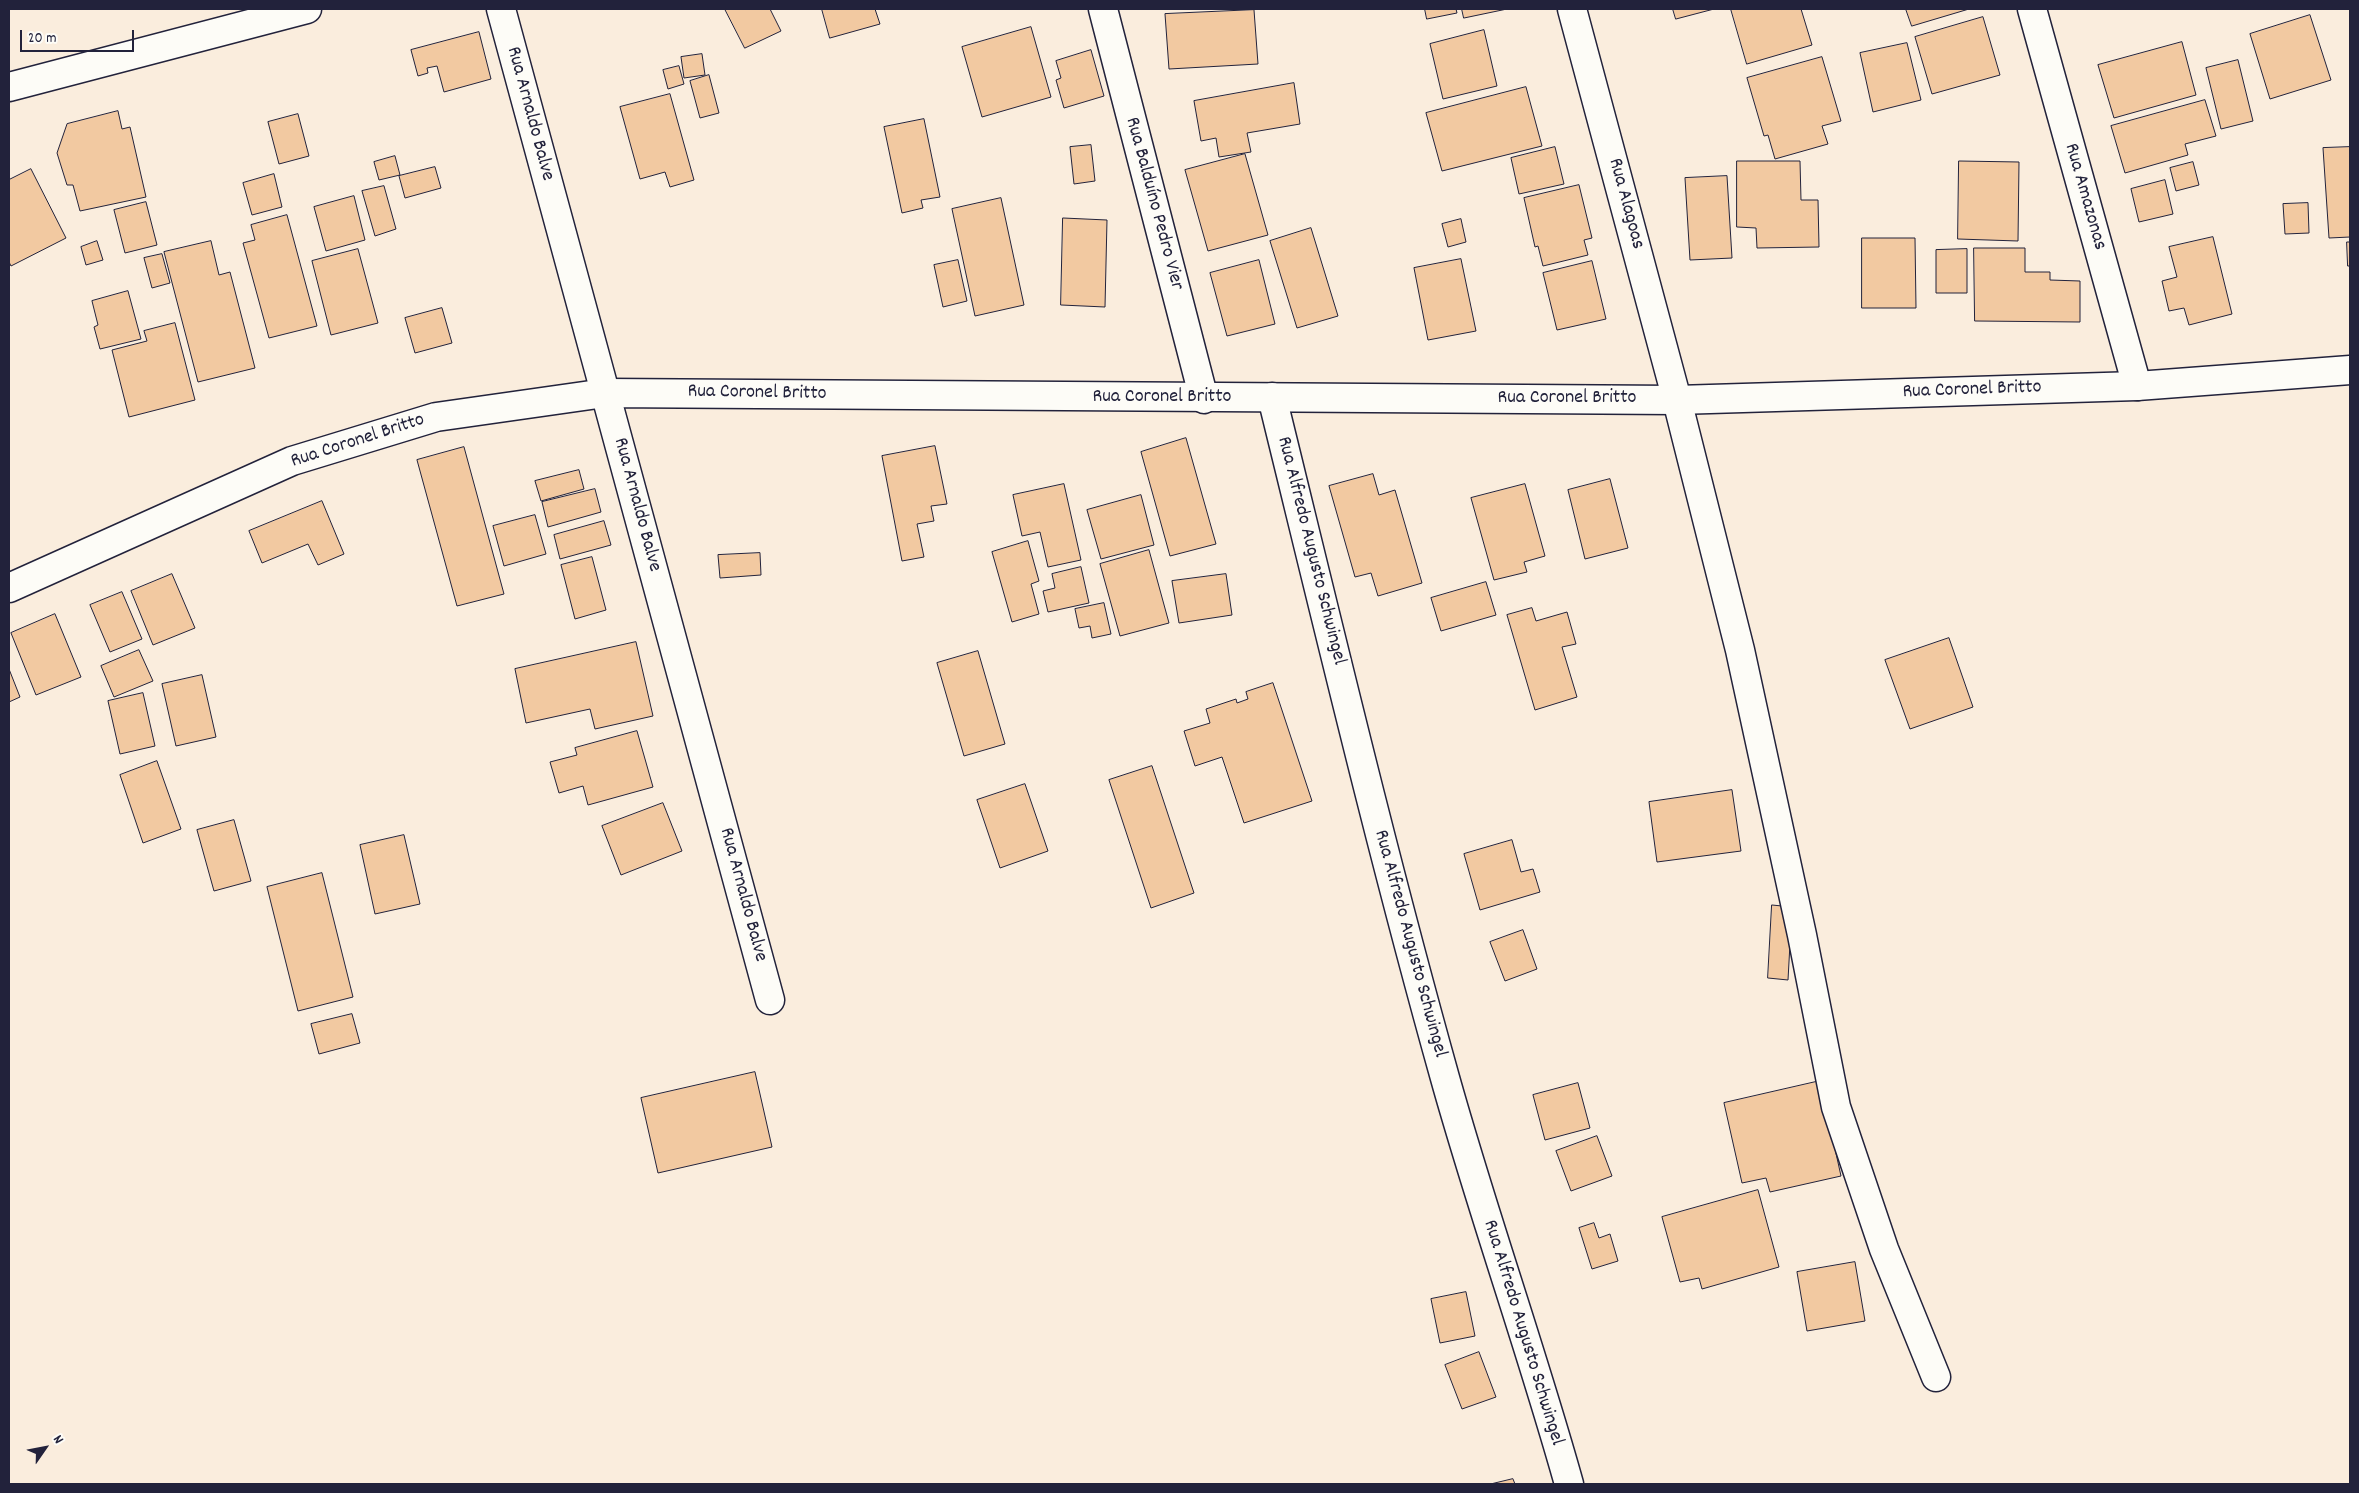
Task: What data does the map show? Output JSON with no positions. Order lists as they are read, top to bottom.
{
  "streets": {
    "street": [
      "Rua Arnaldo Balve",
      "Rua Amazonas",
      "Rua Balduíno Pedro Vier",
      "Rua Alagoas",
      "Rua Coronel Britto",
      "Rua Alfredo Augusto Schwingel"
    ]
  },
  "crossings": [
    ["Rua Arnaldo Balve", "Rua Coronel Britto"],
    ["Rua Amazonas", "Rua Coronel Britto"],
    ["Rua Balduíno Pedro Vier", "Rua Coronel Britto"],
    ["Rua Alagoas", "Rua Coronel Britto"],
    ["Rua Coronel Britto", "Rua Alfredo Augusto Schwingel"]
  ],
  "scale_bar": "20 m",
  "north": "top right"
}
